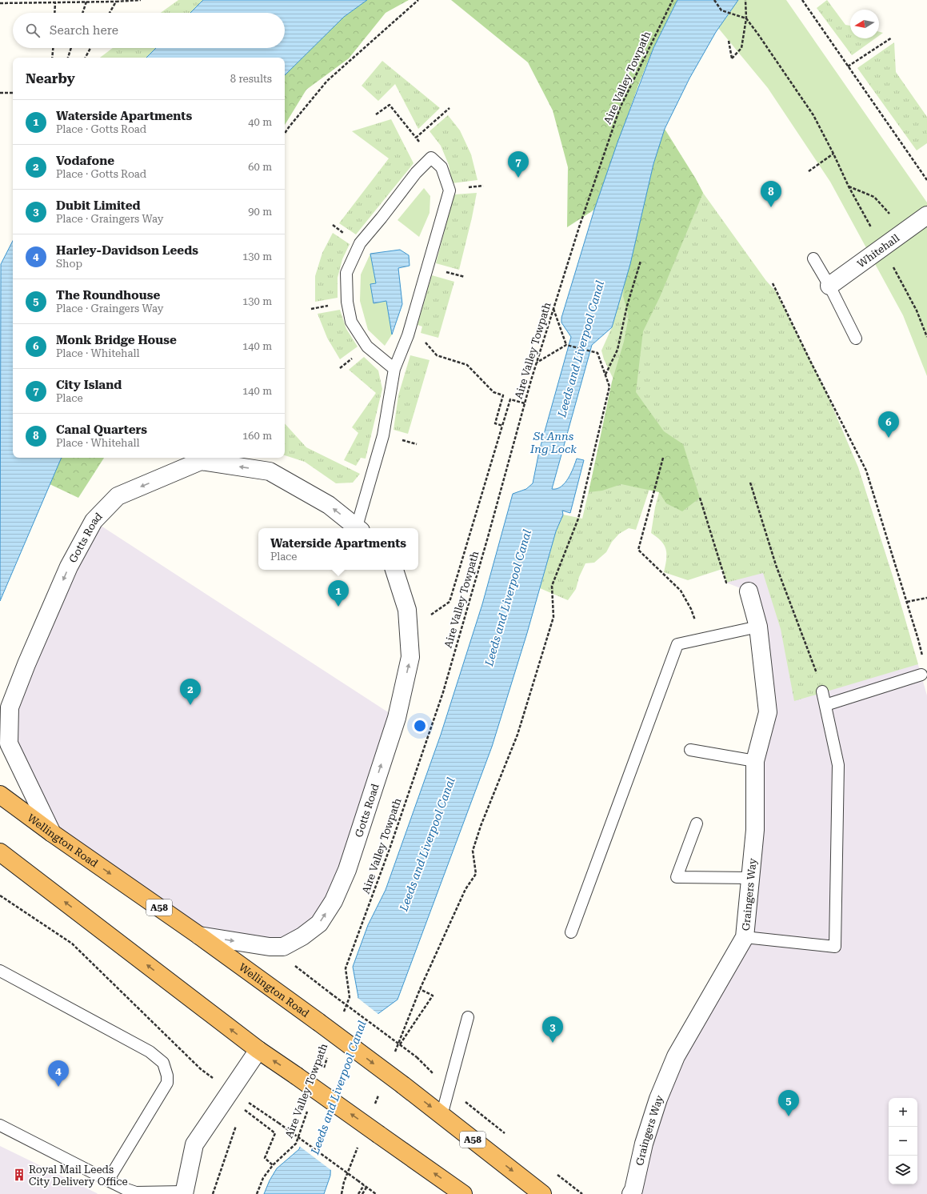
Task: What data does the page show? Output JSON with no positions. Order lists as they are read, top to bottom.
{
  "streets": {
    "highway": ["Wellington Road", "A58"],
    "street": ["Whitehall", "Gotts Road", "Graingers Way"],
    "path": ["Aire Valley Towpath"]
  },
  "crossings": [
    ["Gotts Road", "Wellington Road"]
  ],
  "water": ["Leeds and Liverpool Canal", "St Anns Ing Lock"],
  "places": {
    "building": ["Royal Mail Leeds City Delivery Office"]
  },
  "north": "left",
  "page": {
    "search": "Search here",
    "heading": ["Nearby", "8 results"],
    "list": [
      {
        "mark": "1",
        "name": "Waterside Apartments",
        "note": "Place · Gotts Road",
        "value": "40 m"
      },
      {
        "mark": "2",
        "name": "Vodafone",
        "note": "Place · Gotts Road",
        "value": "60 m"
      },
      {
        "mark": "3",
        "name": "Dubit Limited",
        "note": "Place · Graingers Way",
        "value": "90 m"
      },
      {
        "mark": "4",
        "name": "Harley-Davidson Leeds",
        "note": "Shop",
        "value": "130 m"
      },
      {
        "mark": "5",
        "name": "The Roundhouse",
        "note": "Place · Graingers Way",
        "value": "130 m"
      },
      {
        "mark": "6",
        "name": "Monk Bridge House",
        "note": "Place · Whitehall",
        "value": "140 m"
      },
      {
        "mark": "7",
        "name": "City Island",
        "note": "Place",
        "value": "140 m"
      },
      {
        "mark": "8",
        "name": "Canal Quarters",
        "note": "Place · Whitehall",
        "value": "160 m"
      }
    ],
    "pins": [
      "7",
      "8",
      "6",
      "1",
      "2",
      "3",
      "4",
      "5"
    ],
    "popup": ["Waterside Apartments", "Place"],
    "map_buttons": ["+", "−"]
  }
}
